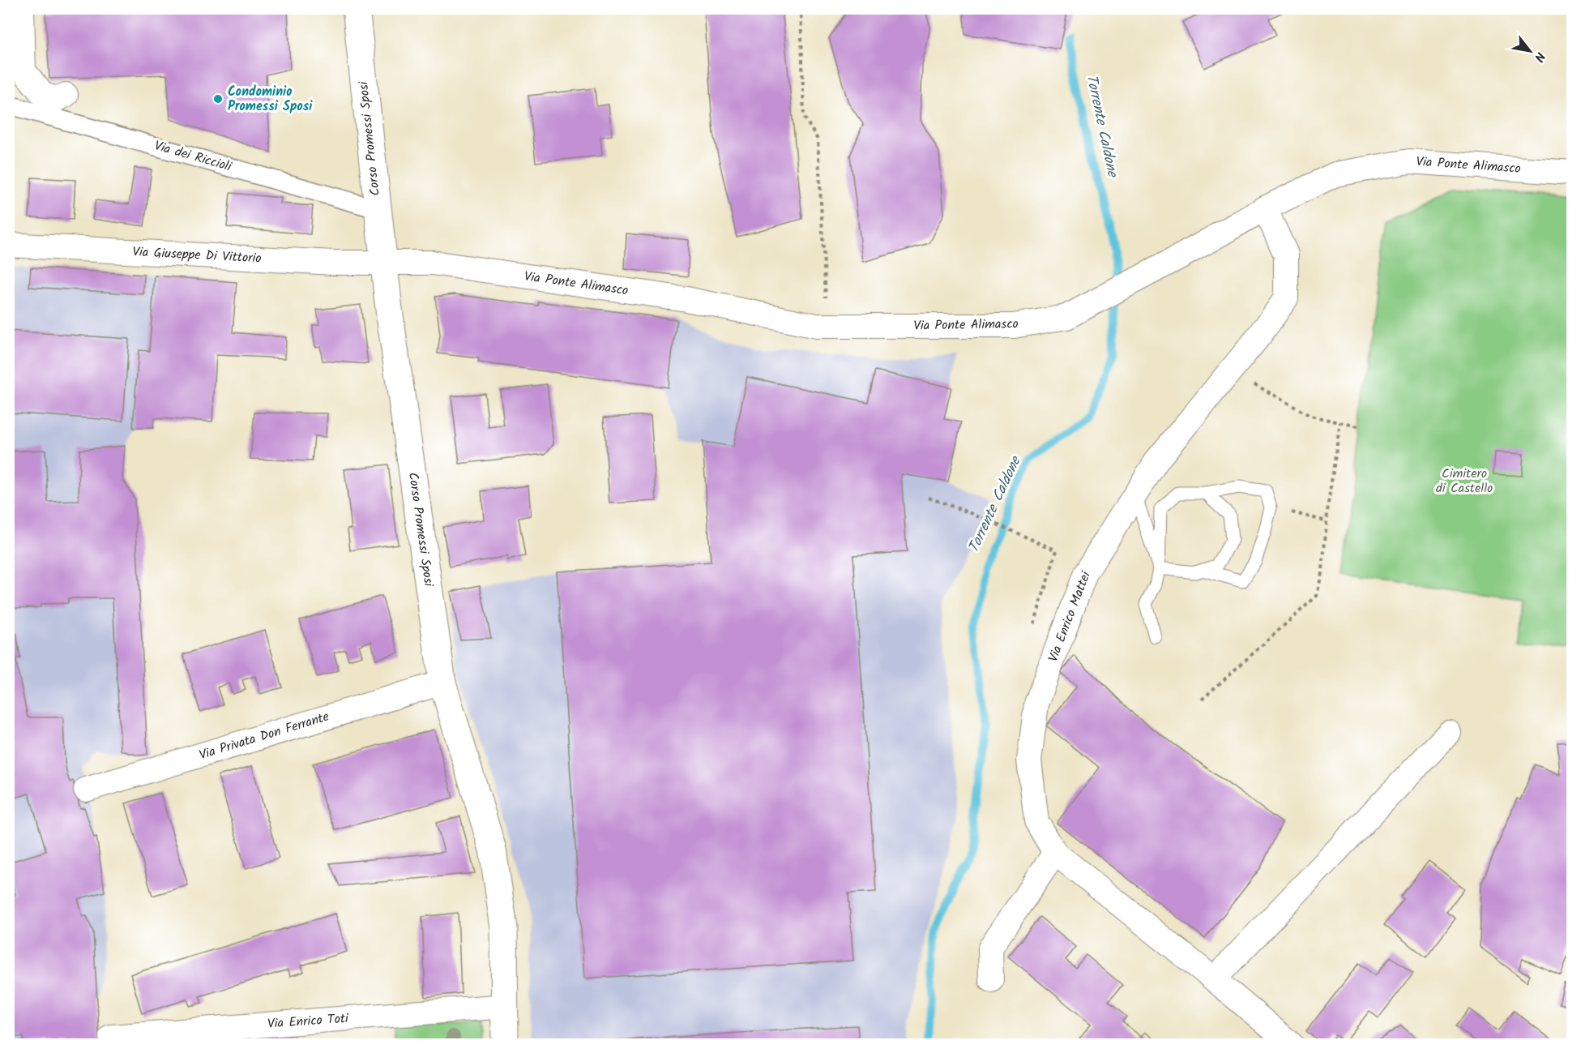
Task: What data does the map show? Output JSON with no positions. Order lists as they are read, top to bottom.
{
  "streets": {
    "street": [
      "Corso Promessi Sposi",
      "Via dei Riccioli",
      "Via Ponte Alimasco",
      "Via Giuseppe Di Vittorio",
      "Via Enrico Mattei",
      "Via Privata Don Ferrante",
      "Via Enrico Toti"
    ]
  },
  "crossings": [
    ["Corso Promessi Sposi", "Via dei Riccioli"],
    ["Corso Promessi Sposi", "Via Ponte Alimasco"],
    ["Corso Promessi Sposi", "Via Giuseppe Di Vittorio"],
    ["Corso Promessi Sposi", "Via Privata Don Ferrante"],
    ["Corso Promessi Sposi", "Via Enrico Toti"],
    ["Via Ponte Alimasco", "Via Giuseppe Di Vittorio"],
    ["Via Ponte Alimasco", "Via Enrico Mattei"]
  ],
  "water": ["Torrente Caldone"],
  "parks": ["Cimitero di Castello"],
  "places": ["Condominio Promessi Sposi"],
  "north": "bottom right"
}
